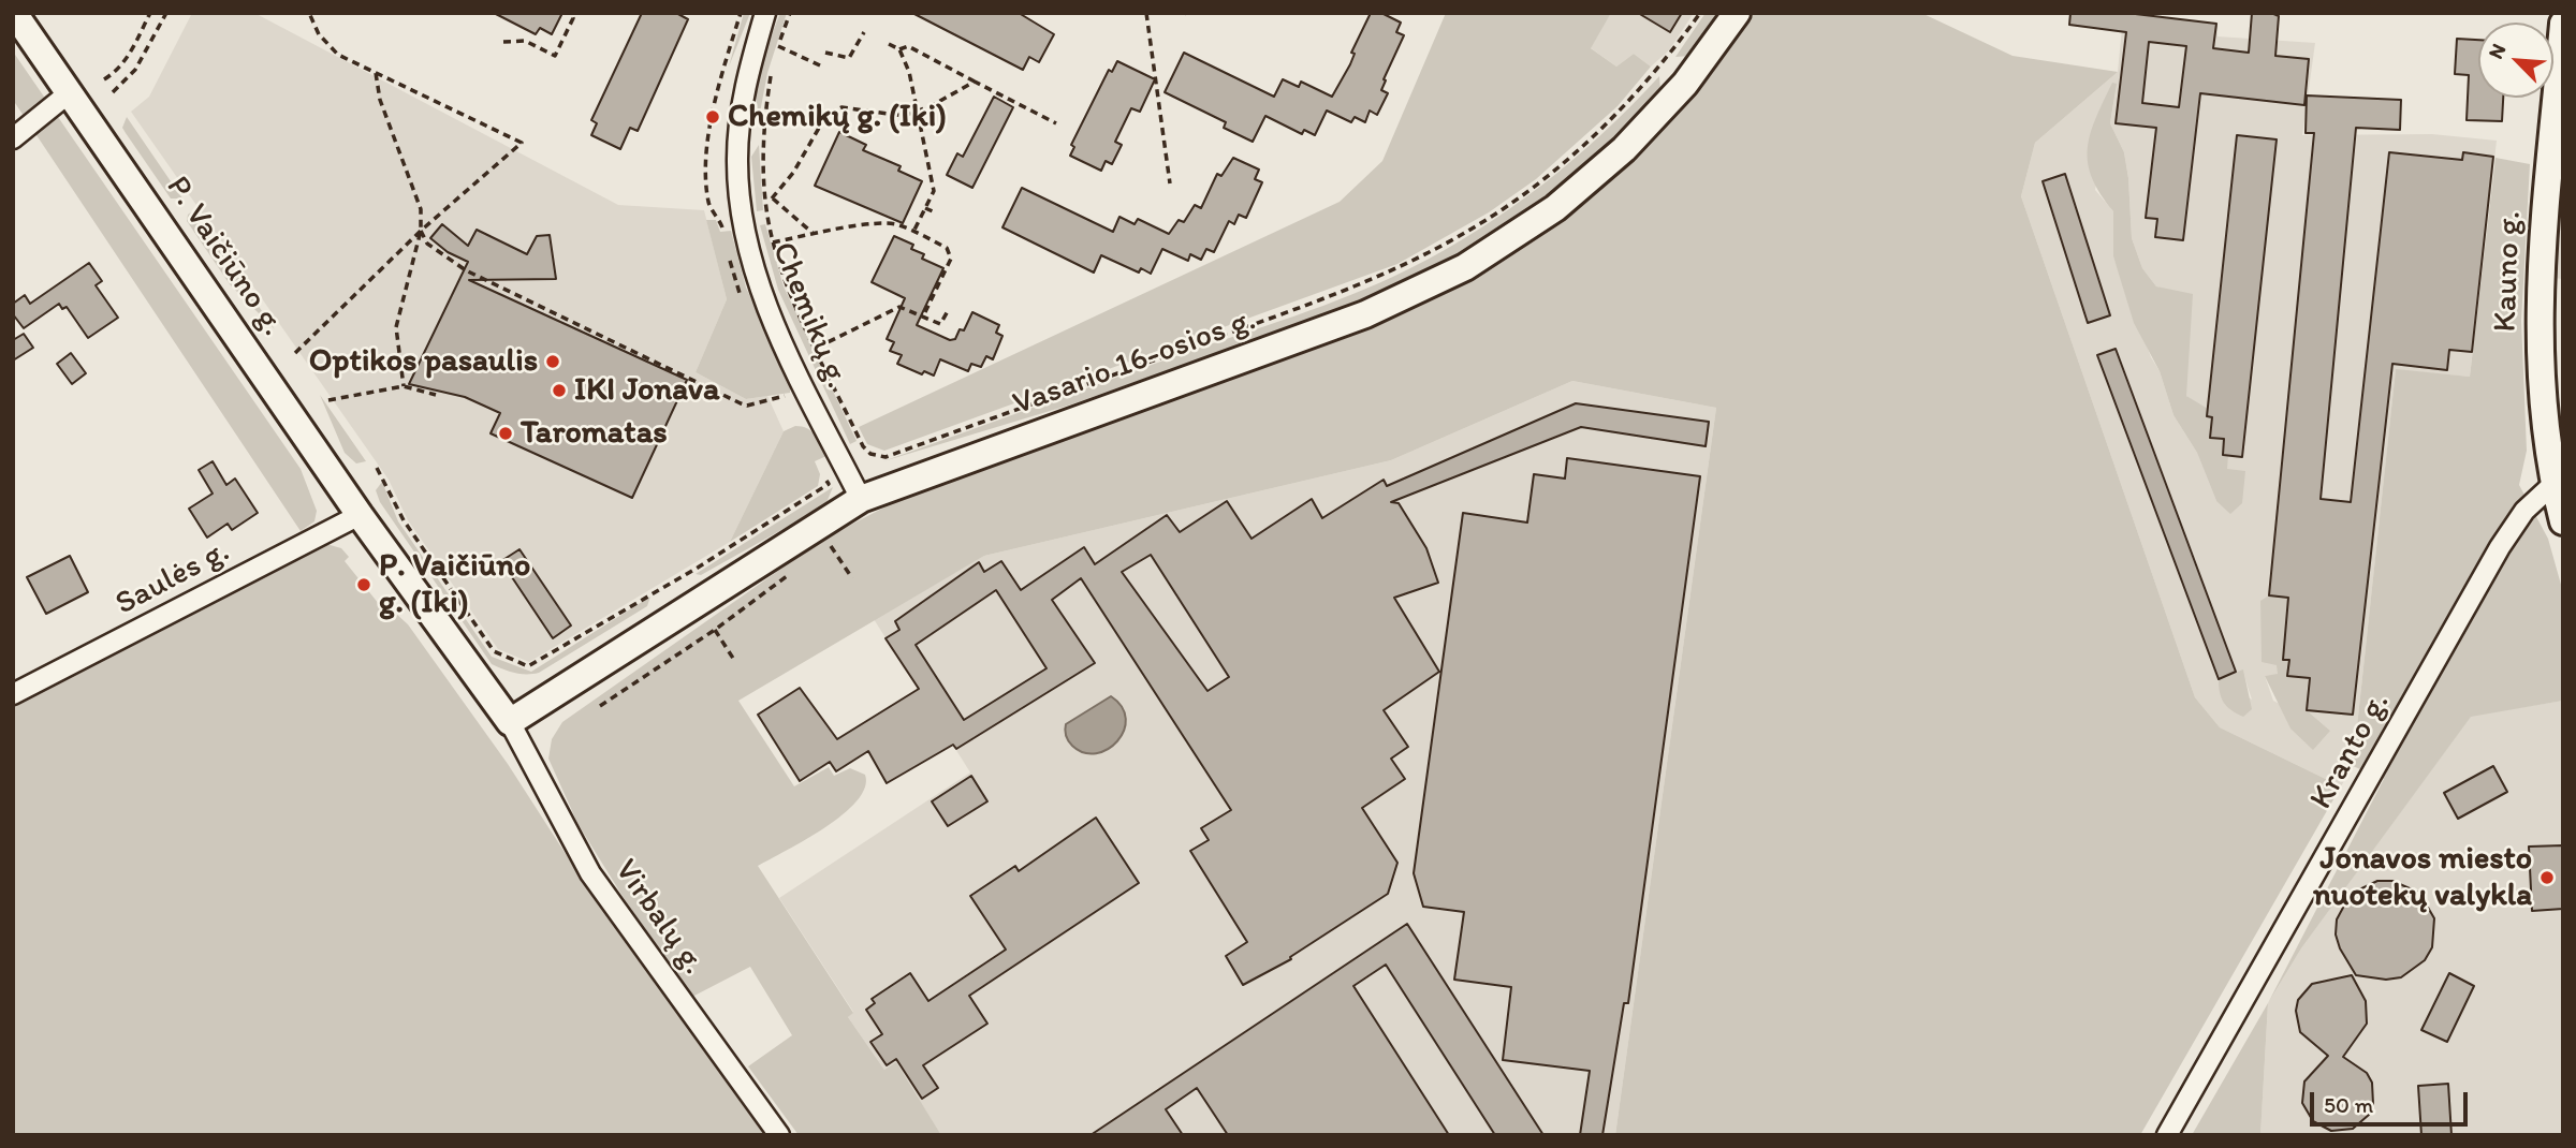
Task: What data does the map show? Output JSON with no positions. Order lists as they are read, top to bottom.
{
  "streets": {
    "main road": ["P. Vaičiūno g.", "Kauno g.", "Vasario 16-osios g."],
    "street": [
      "Chemikų g.",
      "Saulės g.",
      "Kranto g.",
      "Virbalų g."
    ]
  },
  "crossings": [
    ["P. Vaičiūno g.", "Vasario 16-osios g."],
    ["P. Vaičiūno g.", "Saulės g."],
    ["P. Vaičiūno g.", "Virbalų g."],
    ["Kauno g.", "Kranto g."],
    ["Chemikų g.", "Vasario 16-osios g."],
    ["Vasario 16-osios g.", "Virbalų g."]
  ],
  "places": [
    "Chemikų g. (Iki)",
    "Optikos pasaulis",
    "IKI Jonava",
    "Taromatas",
    "P. Vaičiūno g. (Iki)",
    "Jonavos miesto nuotekų valykla"
  ],
  "scale_bar": "50 m",
  "north": "top left"
}
